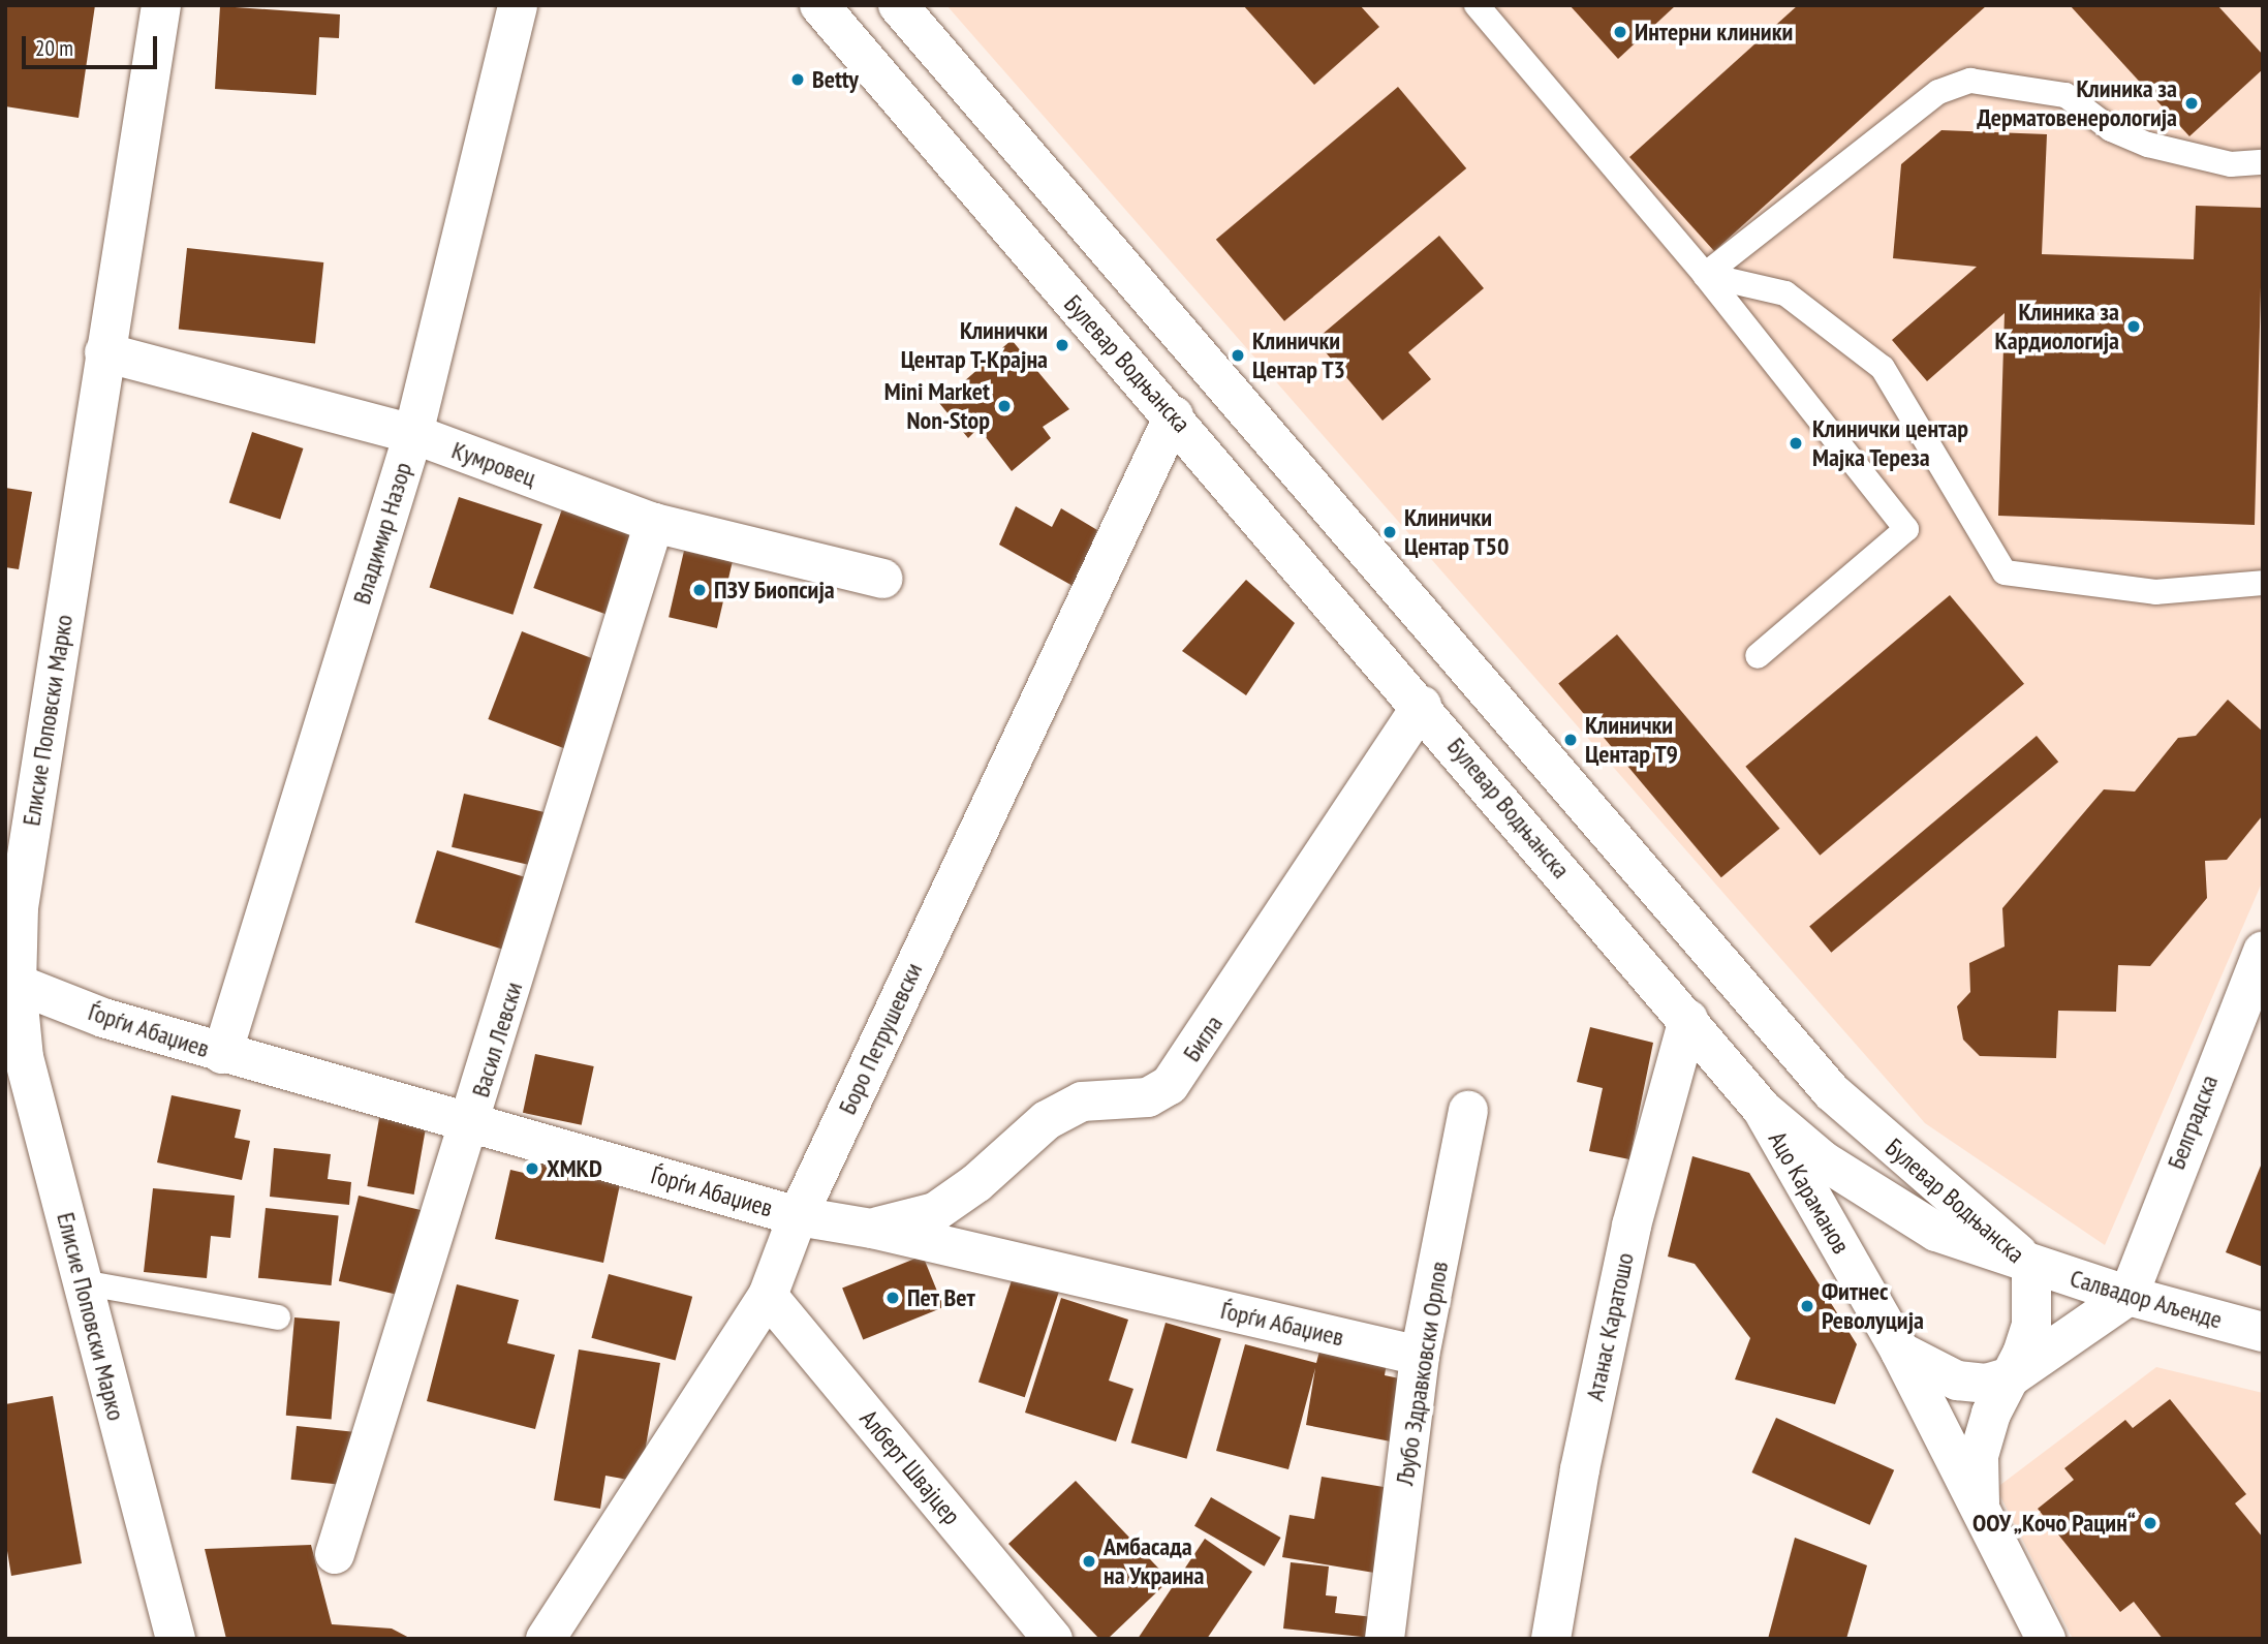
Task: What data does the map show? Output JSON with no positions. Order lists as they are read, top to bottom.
{
  "streets": {
    "street": [
      "Булевар Водњанска",
      "Кумровец",
      "Владимир Назор",
      "Елисие Поповски Марко",
      "Ѓорѓи Абаџиев",
      "Боро Петрушевски",
      "Бигла",
      "Васил Левски",
      "Белградска",
      "Ацо Караманов",
      "Салвадор Аљенде",
      "Атанас Каратошо",
      "Љубо Здравковски Орлов",
      "Алберт Швајцер"
    ]
  },
  "crossings": [
    ["Булевар Водњанска", "Боро Петрушевски"],
    ["Булевар Водњанска", "Бигла"],
    ["Булевар Водњанска", "Ацо Караманов"],
    ["Булевар Водњанска", "Салвадор Аљенде"],
    ["Булевар Водњанска", "Атанас Каратошо"],
    ["Кумровец", "Владимир Назор"],
    ["Кумровец", "Елисие Поповски Марко"],
    ["Кумровец", "Васил Левски"],
    ["Владимир Назор", "Ѓорѓи Абаџиев"],
    ["Елисие Поповски Марко", "Ѓорѓи Абаџиев"],
    ["Ѓорѓи Абаџиев", "Боро Петрушевски"],
    ["Ѓорѓи Абаџиев", "Бигла"],
    ["Ѓорѓи Абаџиев", "Васил Левски"],
    ["Ѓорѓи Абаџиев", "Љубо Здравковски Орлов"],
    ["Боро Петрушевски", "Алберт Швајцер"],
    ["Белградска", "Ацо Караманов"],
    ["Белградска", "Салвадор Аљенде"],
    ["Ацо Караманов", "Салвадор Аљенде"]
  ],
  "places": [
    "Интерни клиники",
    "Betty",
    "Клиника за Дерматовенерологија",
    "Клиника за Кардиологија",
    "Клинички Центар Т-Крајна",
    "Клинички Центар Т3",
    "Mini Market Non-Stop",
    "Клинички центар Мајка Тереза",
    "Клинички Центар Т50",
    "ПЗУ Биопсија",
    "Клинички Центар Т9",
    "XMKD",
    "Пет Вет",
    "Фитнес Револуција",
    "ООУ „Кочо Рацин“",
    "Амбасада на Украина"
  ],
  "scale_bar": "20 m"
}
